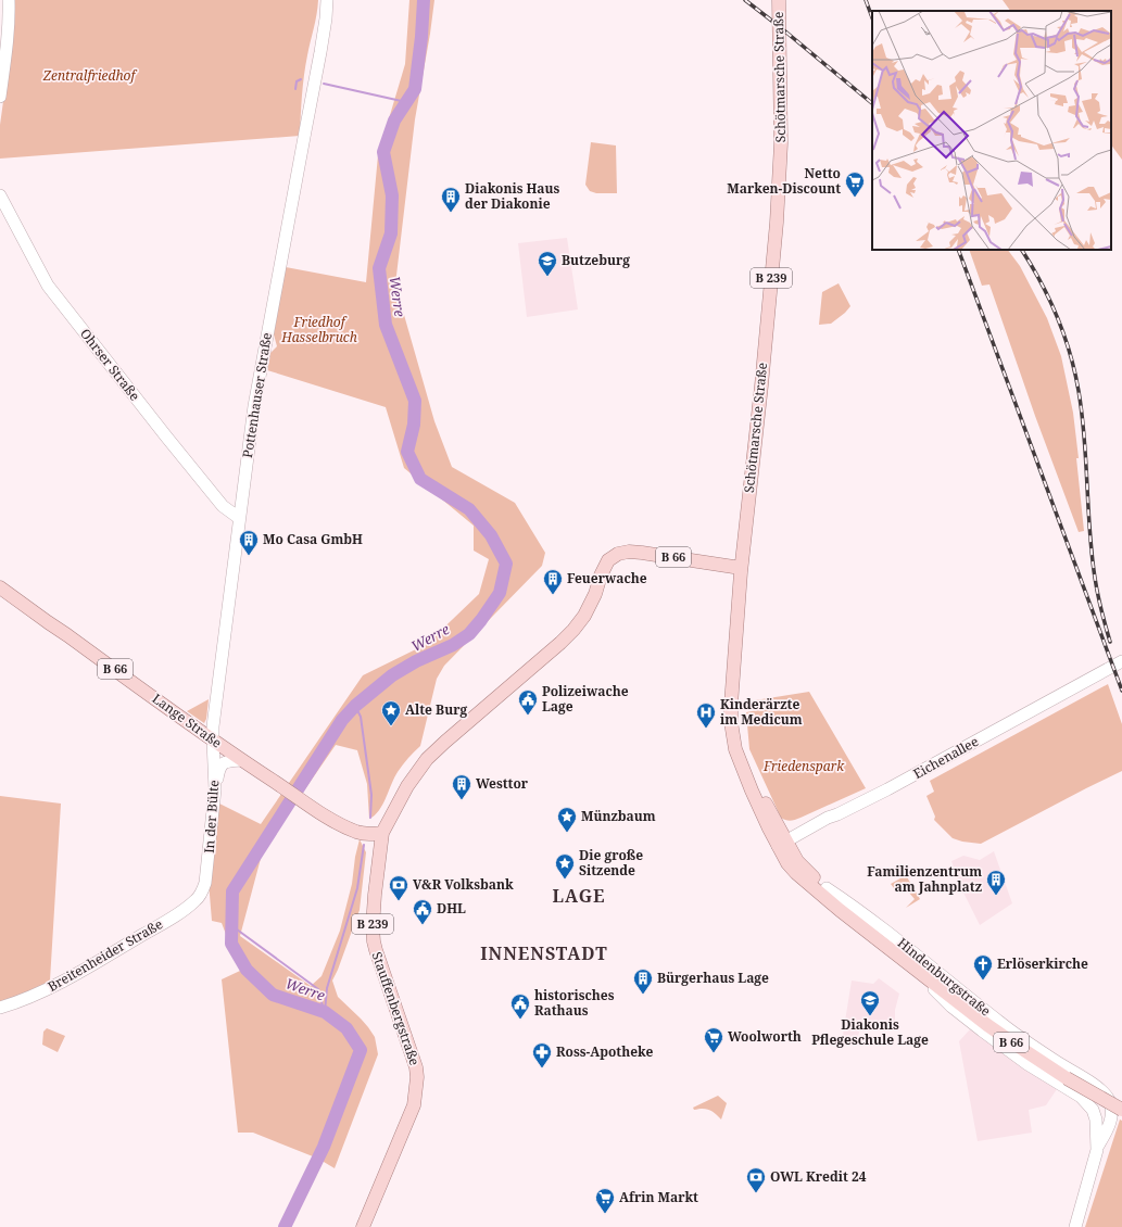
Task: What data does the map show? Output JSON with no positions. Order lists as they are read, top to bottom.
{
  "streets": {
    "main road": [
      "Schötmarsche Straße",
      "B 239",
      "B 66",
      "Lange Straße",
      "Hindenburgstraße",
      "Stauffenbergstraße"
    ],
    "street": [
      "Ohrser Straße",
      "Pottenhauser Straße",
      "Eichenallee",
      "In der Bülte",
      "Breitenheider Straße"
    ]
  },
  "crossings": [
    ["Schötmarsche Straße", "B 66"],
    ["Schötmarsche Straße", "Eichenallee"],
    ["Schötmarsche Straße", "Hindenburgstraße"],
    ["Ohrser Straße", "Pottenhauser Straße"],
    ["Pottenhauser Straße", "Lange Straße"],
    ["Pottenhauser Straße", "In der Bülte"],
    ["B 66", "Lange Straße"],
    ["B 66", "Stauffenbergstraße"],
    ["Lange Straße", "In der Bülte"],
    ["Lange Straße", "Stauffenbergstraße"],
    ["Eichenallee", "Hindenburgstraße"],
    ["In der Bülte", "Breitenheider Straße"]
  ],
  "districts": ["LAGE", "INNENSTADT"],
  "water": ["Werre"],
  "parks": ["Zentralfriedhof", "Friedhof Hasselbruch", "Friedenspark"],
  "places": {
    "supermarket": ["Netto Marken-Discount", "Woolworth", "Afrin Markt"],
    "building": [
      "Diakonis Haus der Diakonie",
      "Mo Casa GmbH",
      "Feuerwache",
      "Westtor",
      "Familienzentrum am Jahnplatz",
      "Bürgerhaus Lage"
    ],
    "school or university": ["Butzeburg", "Diakonis Pflegeschule Lage"],
    "public building": ["Polizeiwache Lage", "DHL", "historisches Rathaus"],
    "place": ["Alte Burg", "Münzbaum", "Die große Sitzende"],
    "hospital": ["Kinderärzte im Medicum"],
    "bank": ["V&R Volksbank", "OWL Kredit 24"],
    "church": ["Erlöserkirche"],
    "pharmacy": ["Ross-Apotheke"]
  }
}
